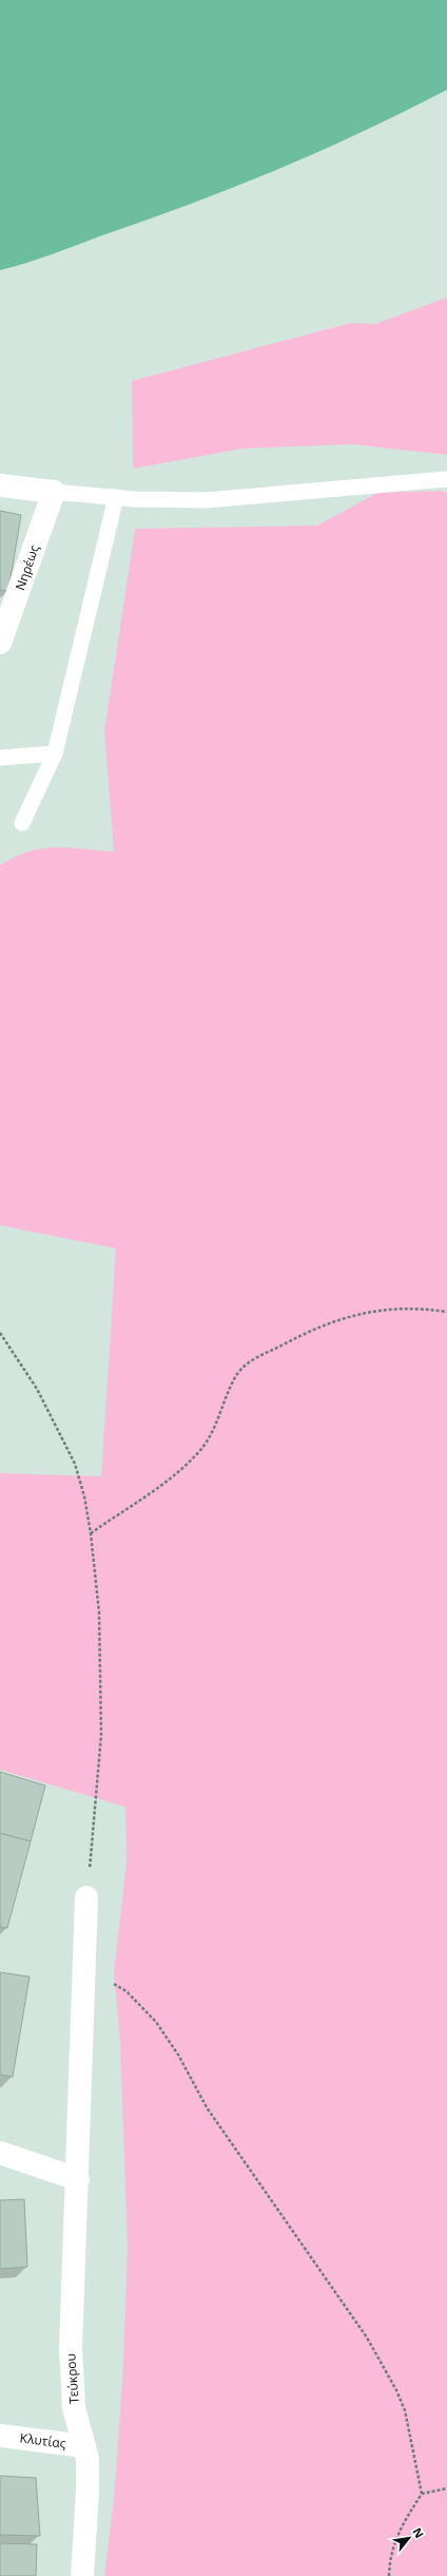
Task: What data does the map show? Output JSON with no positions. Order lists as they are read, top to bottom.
{
  "streets": {
    "street": ["Νηρέως", "Τεύκρου", "Κλυτίας"]
  },
  "crossings": [
    ["Τεύκρου", "Κλυτίας"]
  ],
  "north": "top right"
}
